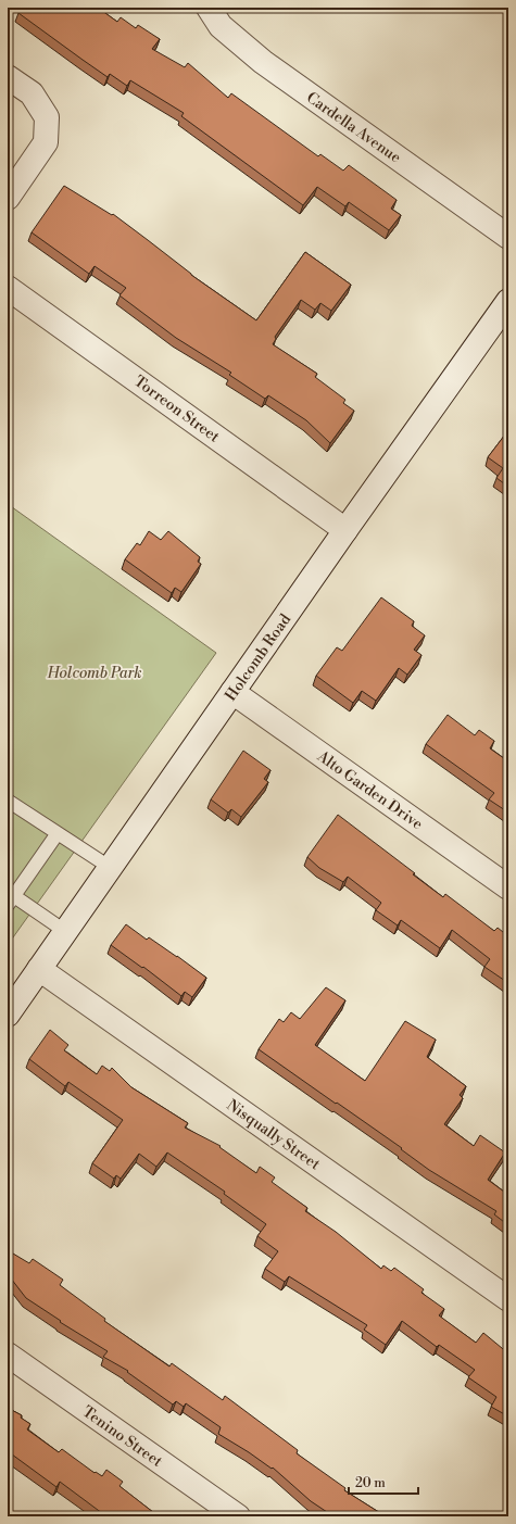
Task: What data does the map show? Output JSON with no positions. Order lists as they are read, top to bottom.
{
  "streets": {
    "street": [
      "Cardella Avenue",
      "Torreon Street",
      "Holcomb Road",
      "Alto Garden Drive",
      "Nisqually Street",
      "Tenino Street"
    ]
  },
  "crossings": [
    ["Torreon Street", "Holcomb Road"],
    ["Holcomb Road", "Alto Garden Drive"],
    ["Holcomb Road", "Nisqually Street"]
  ],
  "parks": ["Holcomb Park"],
  "scale_bar": "20 m"
}
